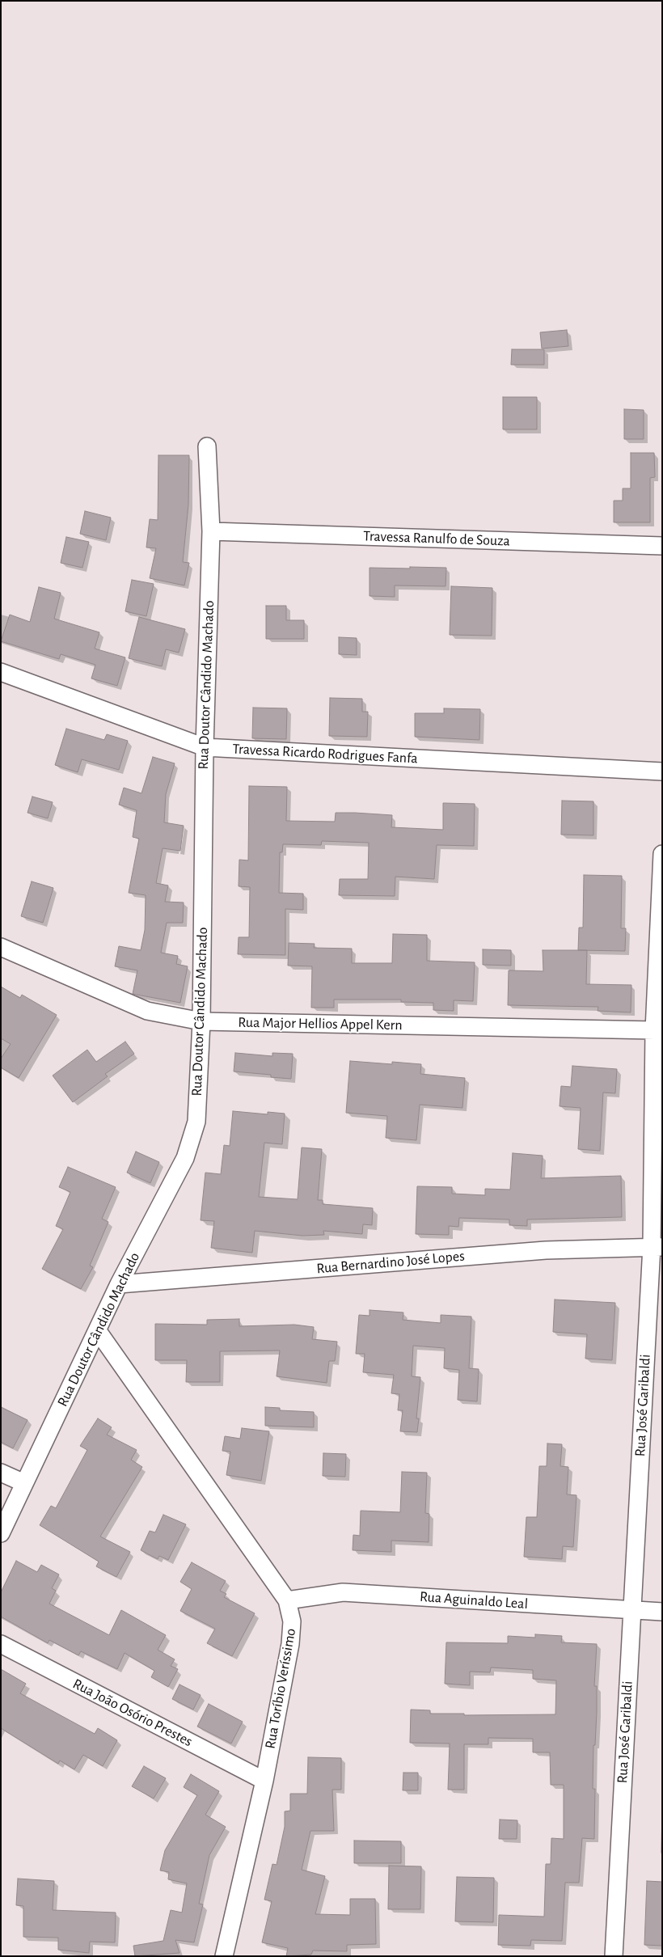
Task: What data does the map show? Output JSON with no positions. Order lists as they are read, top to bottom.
{
  "streets": {
    "street": [
      "Travessa Ranulfo de Souza",
      "Rua Doutor Cândido Machado",
      "Travessa Ricardo Rodrigues Fanfa",
      "Rua Major Hellios Appel Kern",
      "Rua Bernardino José Lopes",
      "Rua José Garibaldi",
      "Rua Aguinaldo Leal",
      "Rua Toríbio Veríssimo",
      "Rua João Osório Prestes"
    ]
  },
  "crossings": [
    ["Travessa Ranulfo de Souza", "Rua Doutor Cândido Machado"],
    ["Rua Doutor Cândido Machado", "Travessa Ricardo Rodrigues Fanfa"],
    ["Rua Doutor Cândido Machado", "Rua Major Hellios Appel Kern"],
    ["Rua Doutor Cândido Machado", "Rua Bernardino José Lopes"],
    ["Rua Doutor Cândido Machado", "Rua Toríbio Veríssimo"],
    ["Rua Major Hellios Appel Kern", "Rua José Garibaldi"],
    ["Rua Bernardino José Lopes", "Rua José Garibaldi"],
    ["Rua José Garibaldi", "Rua Aguinaldo Leal"],
    ["Rua Aguinaldo Leal", "Rua Toríbio Veríssimo"],
    ["Rua Toríbio Veríssimo", "Rua João Osório Prestes"]
  ]
}
